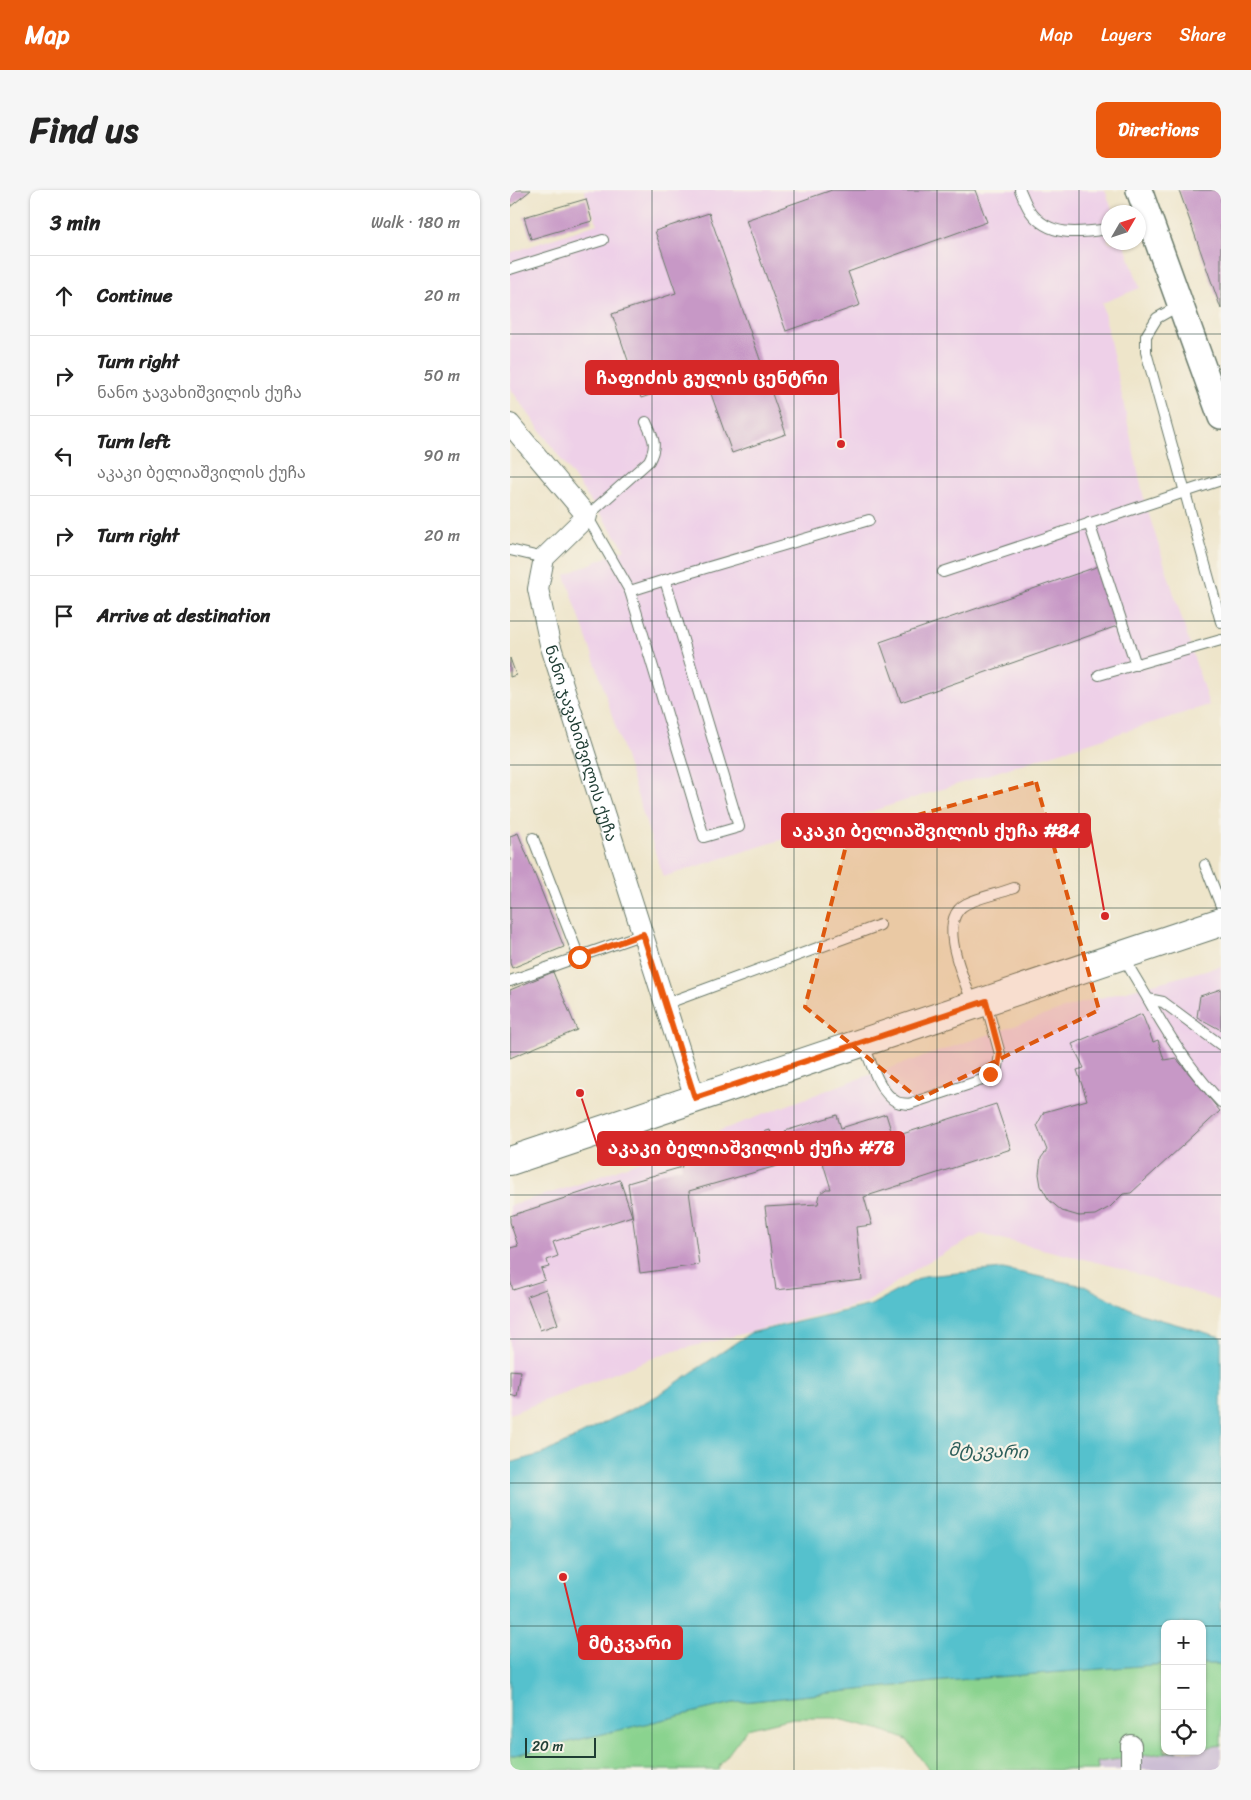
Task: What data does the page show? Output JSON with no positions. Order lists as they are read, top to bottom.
{
  "streets": {
    "street": ["ნანო ჯავახიშვილის ქუჩა"]
  },
  "water": ["მტკვარი"],
  "places": [
    "ჩაფიძის გულის ცენტრი",
    "აკაკი ბელიაშვილის ქუჩა #84",
    "აკაკი ბელიაშვილის ქუჩა #78",
    "მტკვარი"
  ],
  "scale_bar": "20 m",
  "north": "top right",
  "page": {
    "header": "Map",
    "nav": ["Map", "Layers", "Share"],
    "title": "Find us",
    "buttons": "Directions",
    "heading": ["3 min", "Walk · 180 m"],
    "list": [
      ["Continue", "20 m"],
      ["Turn right", "ნანო ჯავახიშვილის ქუჩა", "50 m"],
      ["Turn left", "აკაკი ბელიაშვილის ქუჩა", "90 m"],
      ["Turn right", "20 m"],
      "Arrive at destination"
    ],
    "map_buttons": ["+", "−"],
    "scale": "20 m"
  }
}
